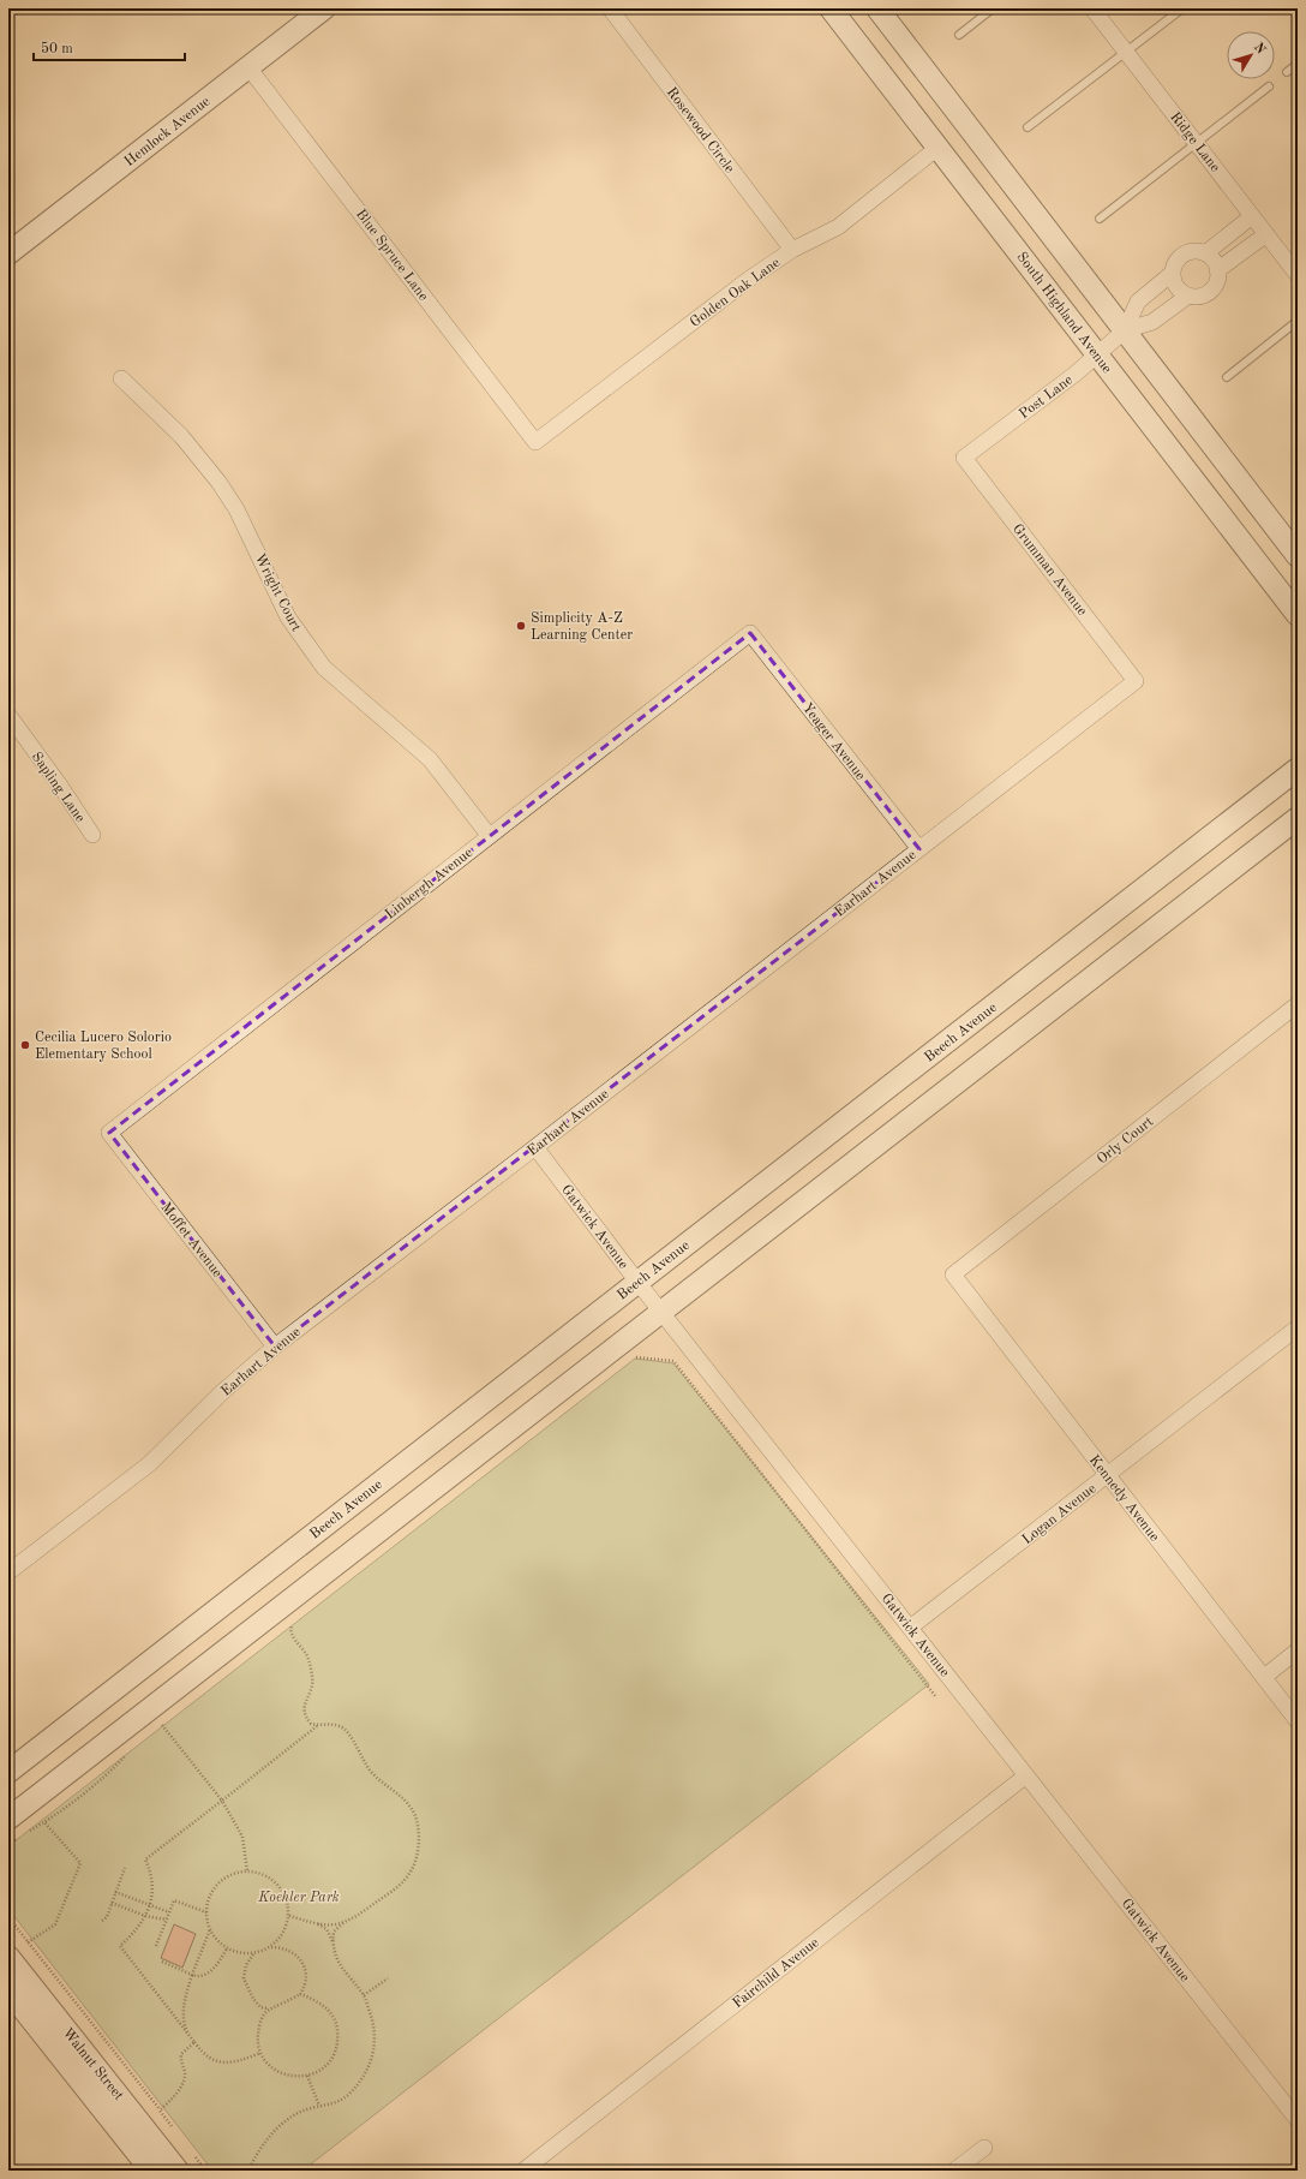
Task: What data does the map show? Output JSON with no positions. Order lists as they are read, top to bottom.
{
  "streets": {
    "main road": [
      "Hemlock Avenue",
      "South Highland Avenue",
      "Beech Avenue",
      "Walnut Street"
    ],
    "street": [
      "Rosewood Circle",
      "Ridge Lane",
      "Blue Spruce Lane",
      "Golden Oak Lane",
      "Post Lane",
      "Grumman Avenue",
      "Wright Court",
      "Yeager Avenue",
      "Sapling Lane",
      "Linbergh Avenue",
      "Earhart Avenue",
      "Orly Court",
      "Gatwick Avenue",
      "Moffet Avenue",
      "Kennedy Avenue",
      "Logan Avenue",
      "Fairchild Avenue"
    ]
  },
  "crossings": [
    ["Rosewood Circle", "Golden Oak Lane"],
    ["Hemlock Avenue", "Blue Spruce Lane"],
    ["Blue Spruce Lane", "Golden Oak Lane"],
    ["Golden Oak Lane", "South Highland Avenue"],
    ["South Highland Avenue", "Post Lane"],
    ["Post Lane", "Grumman Avenue"],
    ["Grumman Avenue", "Earhart Avenue"],
    ["Wright Court", "Linbergh Avenue"],
    ["Yeager Avenue", "Linbergh Avenue"],
    ["Yeager Avenue", "Earhart Avenue"],
    ["Linbergh Avenue", "Moffet Avenue"],
    ["Earhart Avenue", "Gatwick Avenue"],
    ["Earhart Avenue", "Moffet Avenue"],
    ["Beech Avenue", "Gatwick Avenue"],
    ["Orly Court", "Kennedy Avenue"],
    ["Gatwick Avenue", "Logan Avenue"],
    ["Gatwick Avenue", "Fairchild Avenue"],
    ["Kennedy Avenue", "Logan Avenue"]
  ],
  "parks": ["Koehler Park"],
  "places": ["Simplicity A-Z Learning Center", "Cecilia Lucero Solorio Elementary School"],
  "scale_bar": "50 m",
  "north": "top right"
}
